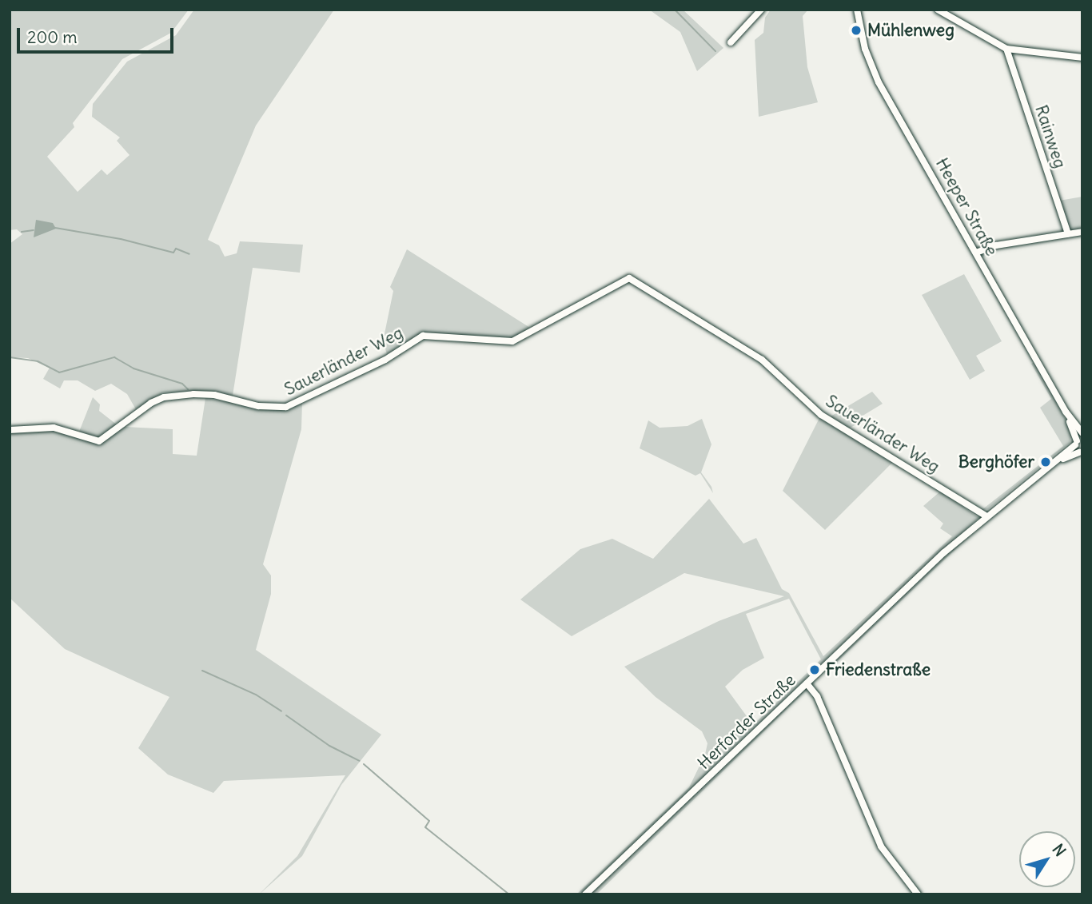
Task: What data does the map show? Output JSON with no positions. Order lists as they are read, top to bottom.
{
  "streets": {
    "street": [
      "Rainweg",
      "Heeper Straße",
      "Sauerländer Weg",
      "Herforder Straße"
    ]
  },
  "crossings": [
    ["Heeper Straße", "Herforder Straße"],
    ["Sauerländer Weg", "Herforder Straße"]
  ],
  "places": ["Mühlenweg", "Berghöfer", "Friedenstraße"],
  "scale_bar": "200 m",
  "north": "top right"
}
